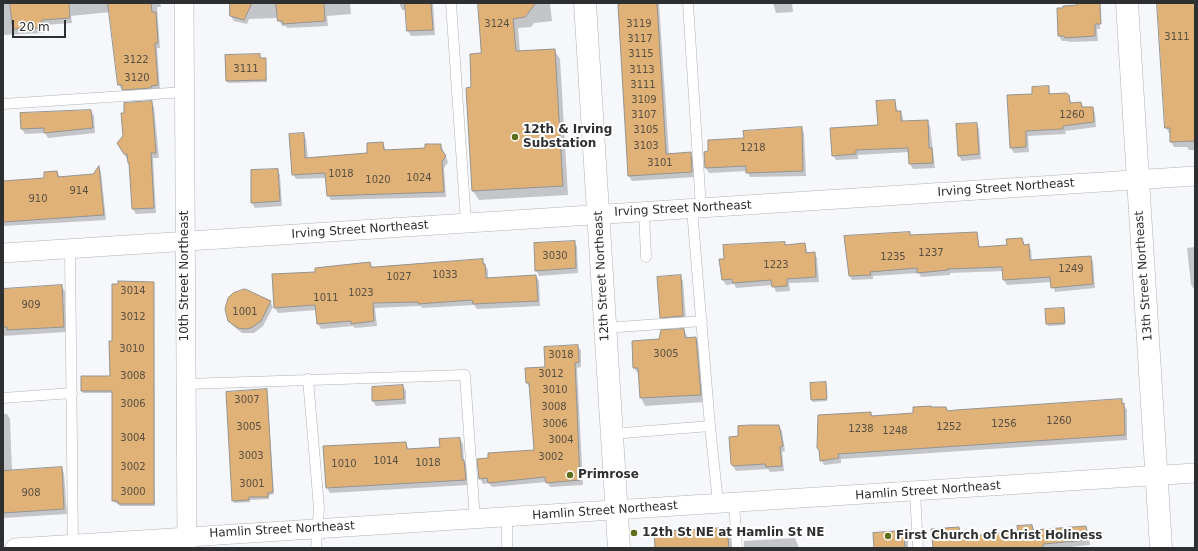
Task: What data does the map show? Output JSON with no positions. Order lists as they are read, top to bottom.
{
  "streets": {
    "street": [
      "Irving Street Northeast",
      "10th Street Northeast",
      "12th Street Northeast",
      "13th Street Northeast",
      "Hamlin Street Northeast"
    ]
  },
  "crossings": [
    ["Irving Street Northeast", "10th Street Northeast"],
    ["Irving Street Northeast", "12th Street Northeast"],
    ["Irving Street Northeast", "13th Street Northeast"],
    ["10th Street Northeast", "Hamlin Street Northeast"],
    ["12th Street Northeast", "Hamlin Street Northeast"],
    ["13th Street Northeast", "Hamlin Street Northeast"]
  ],
  "places": [
    "12th & Irving Substation",
    "Primrose",
    "12th St NE at Hamlin St NE",
    "First Church of Christ Holiness"
  ],
  "house_numbers": [
    "3124",
    "3119",
    "3111",
    "3117",
    "3115",
    "3122",
    "3111",
    "3113",
    "3120",
    "3111",
    "3109",
    "3107",
    "1260",
    "3105",
    "3103",
    "1218",
    "3101",
    "1018",
    "1024",
    "1020",
    "914",
    "910",
    "1237",
    "3030",
    "1235",
    "1223",
    "1249",
    "1033",
    "1027",
    "3014",
    "1023",
    "1011",
    "909",
    "1001",
    "3012",
    "3010",
    "3005",
    "3018",
    "3012",
    "3008",
    "3010",
    "3007",
    "3006",
    "3008",
    "1260",
    "3006",
    "1256",
    "3005",
    "1252",
    "1238",
    "1248",
    "3004",
    "3004",
    "3003",
    "3002",
    "1014",
    "1018",
    "1010",
    "3002",
    "3001",
    "3000",
    "908"
  ],
  "scale_bar": "20 m"
}
